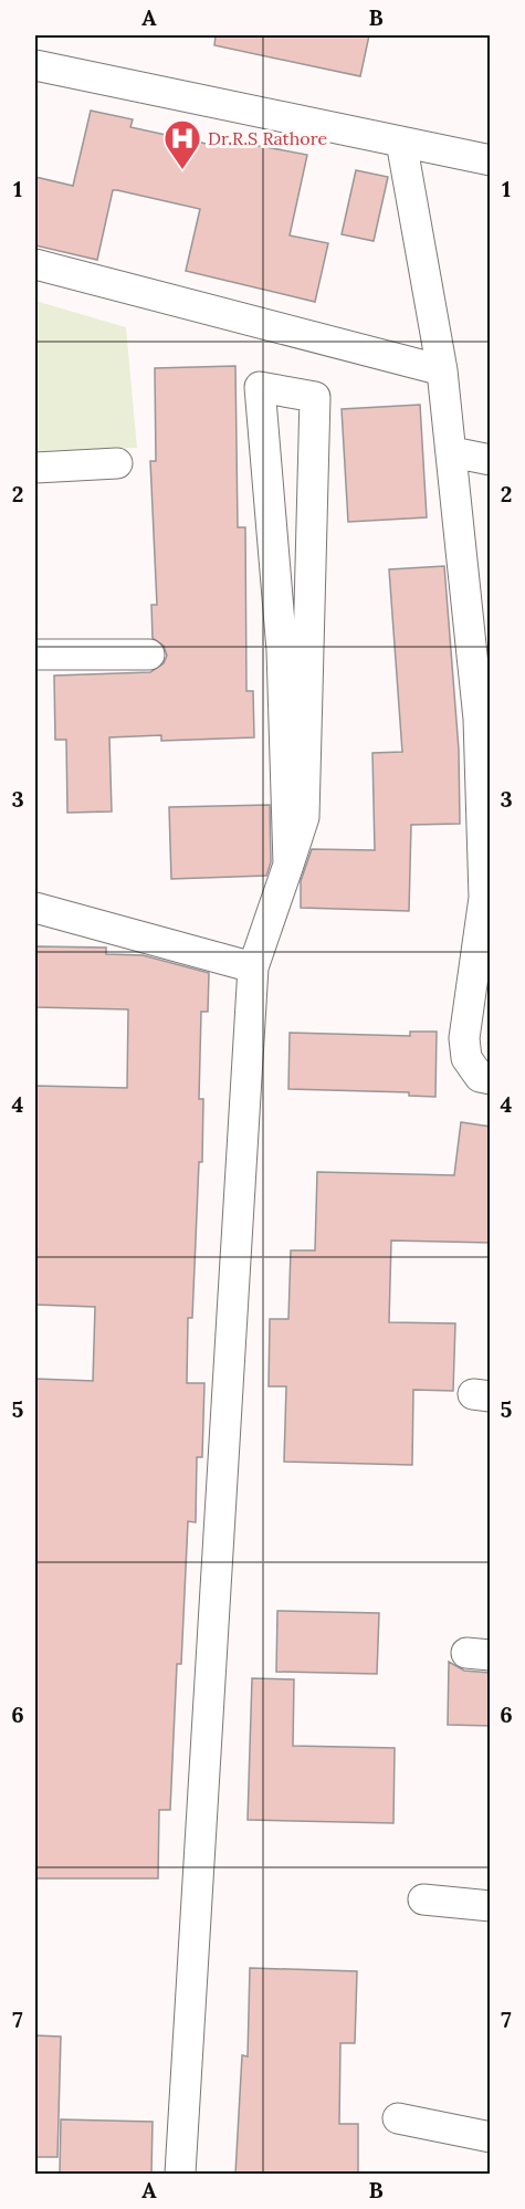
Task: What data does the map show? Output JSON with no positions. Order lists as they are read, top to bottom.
{
  "places": {
    "hospital": ["Dr.R.S Rathore"]
  },
  "grid": {
    "columns": ["A", "B"],
    "rows": [
      "1",
      "2",
      "3",
      "4",
      "5",
      "6",
      "7"
    ]
  }
}
